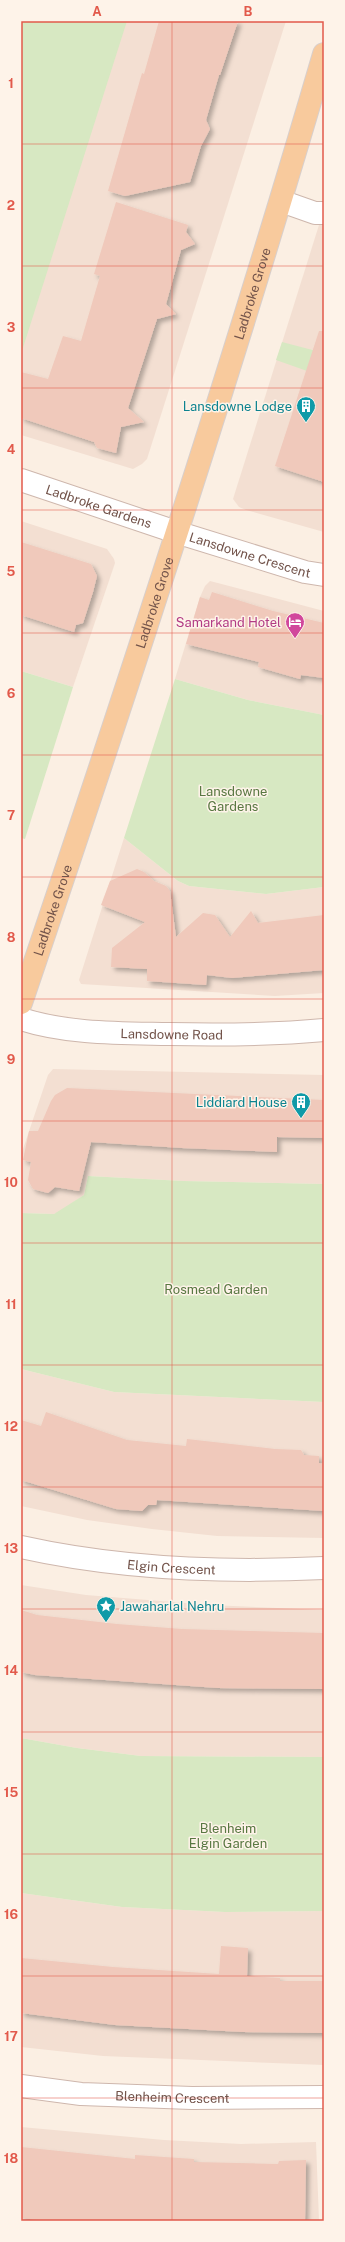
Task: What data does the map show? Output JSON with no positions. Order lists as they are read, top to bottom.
{
  "streets": {
    "main road": ["Ladbroke Grove"],
    "street": [
      "Ladbroke Gardens",
      "Lansdowne Crescent",
      "Lansdowne Road",
      "Elgin Crescent",
      "Blenheim Crescent"
    ]
  },
  "crossings": [
    ["Ladbroke Grove", "Ladbroke Gardens"],
    ["Ladbroke Grove", "Lansdowne Crescent"],
    ["Ladbroke Gardens", "Lansdowne Crescent"]
  ],
  "parks": ["Lansdowne Gardens", "Rosmead Garden", "Blenheim Elgin Garden"],
  "places": {
    "building": ["Lansdowne Lodge", "Liddiard House"],
    "hotel": ["Samarkand Hotel"],
    "place": ["Jawaharlal Nehru"]
  },
  "grid": {
    "columns": ["A", "B"],
    "rows": [
      "1",
      "2",
      "3",
      "4",
      "5",
      "6",
      "7",
      "8",
      "9",
      "10",
      "11",
      "12",
      "13",
      "14",
      "15",
      "16",
      "17",
      "18"
    ]
  }
}
